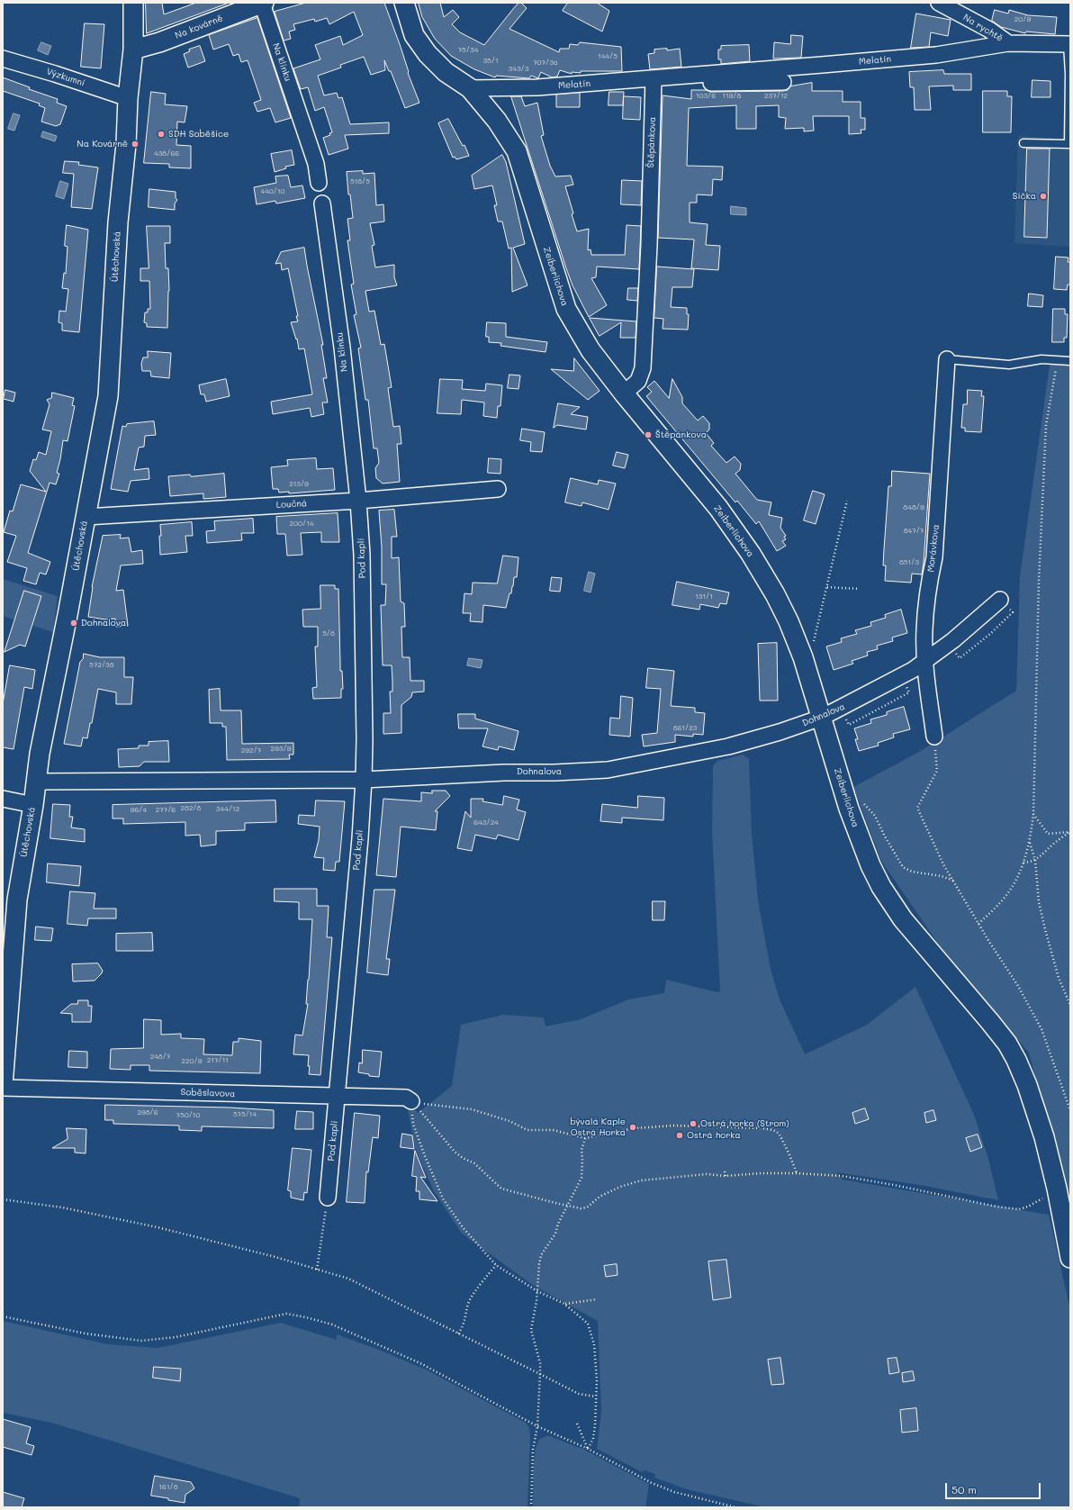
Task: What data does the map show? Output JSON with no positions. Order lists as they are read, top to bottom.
{
  "streets": {
    "street": [
      "Na kovárně",
      "Na rychtě",
      "Melatín",
      "Na klínku",
      "Výzkumní",
      "Štěpánkova",
      "Útěchovská",
      "Zeiberlichova",
      "Loučná",
      "Morávkova",
      "Pod kaplí",
      "Dohnalova",
      "Soběslavova"
    ]
  },
  "crossings": [
    ["Na kovárně", "Na klínku"],
    ["Na kovárně", "Útěchovská"],
    ["Na rychtě", "Melatín"],
    ["Melatín", "Štěpánkova"],
    ["Melatín", "Zeiberlichova"],
    ["Na klínku", "Loučná"],
    ["Na klínku", "Pod kaplí"],
    ["Výzkumní", "Útěchovská"],
    ["Štěpánkova", "Zeiberlichova"],
    ["Útěchovská", "Loučná"],
    ["Útěchovská", "Dohnalova"],
    ["Útěchovská", "Soběslavova"],
    ["Zeiberlichova", "Dohnalova"],
    ["Loučná", "Pod kaplí"],
    ["Morávkova", "Dohnalova"],
    ["Pod kaplí", "Dohnalova"],
    ["Pod kaplí", "Soběslavova"]
  ],
  "places": [
    "SDH Soběšice",
    "Na Kovárně",
    "Síčka",
    "Štěpánkova",
    "Dohnalova",
    "Ostrá horka (Strom)",
    "bývalá Kaple Ostrá Horka",
    "Ostrá horka"
  ],
  "house_numbers": [
    "20/9",
    "75/34",
    "144/5",
    "35/1",
    "707/3a",
    "343/3",
    "103/6",
    "119/8",
    "237/12",
    "438/66",
    "518/5",
    "440/10",
    "213/9",
    "848/9",
    "200/14",
    "847/7",
    "851/3",
    "131/1",
    "5/8",
    "572/38",
    "861/23",
    "293/9",
    "292/7",
    "282/8",
    "344/12",
    "96/4",
    "277/6",
    "643/24",
    "248/7",
    "217/11",
    "220/9",
    "298/6",
    "575/14",
    "750/10",
    "161/8"
  ],
  "scale_bar": "50 m"
}
